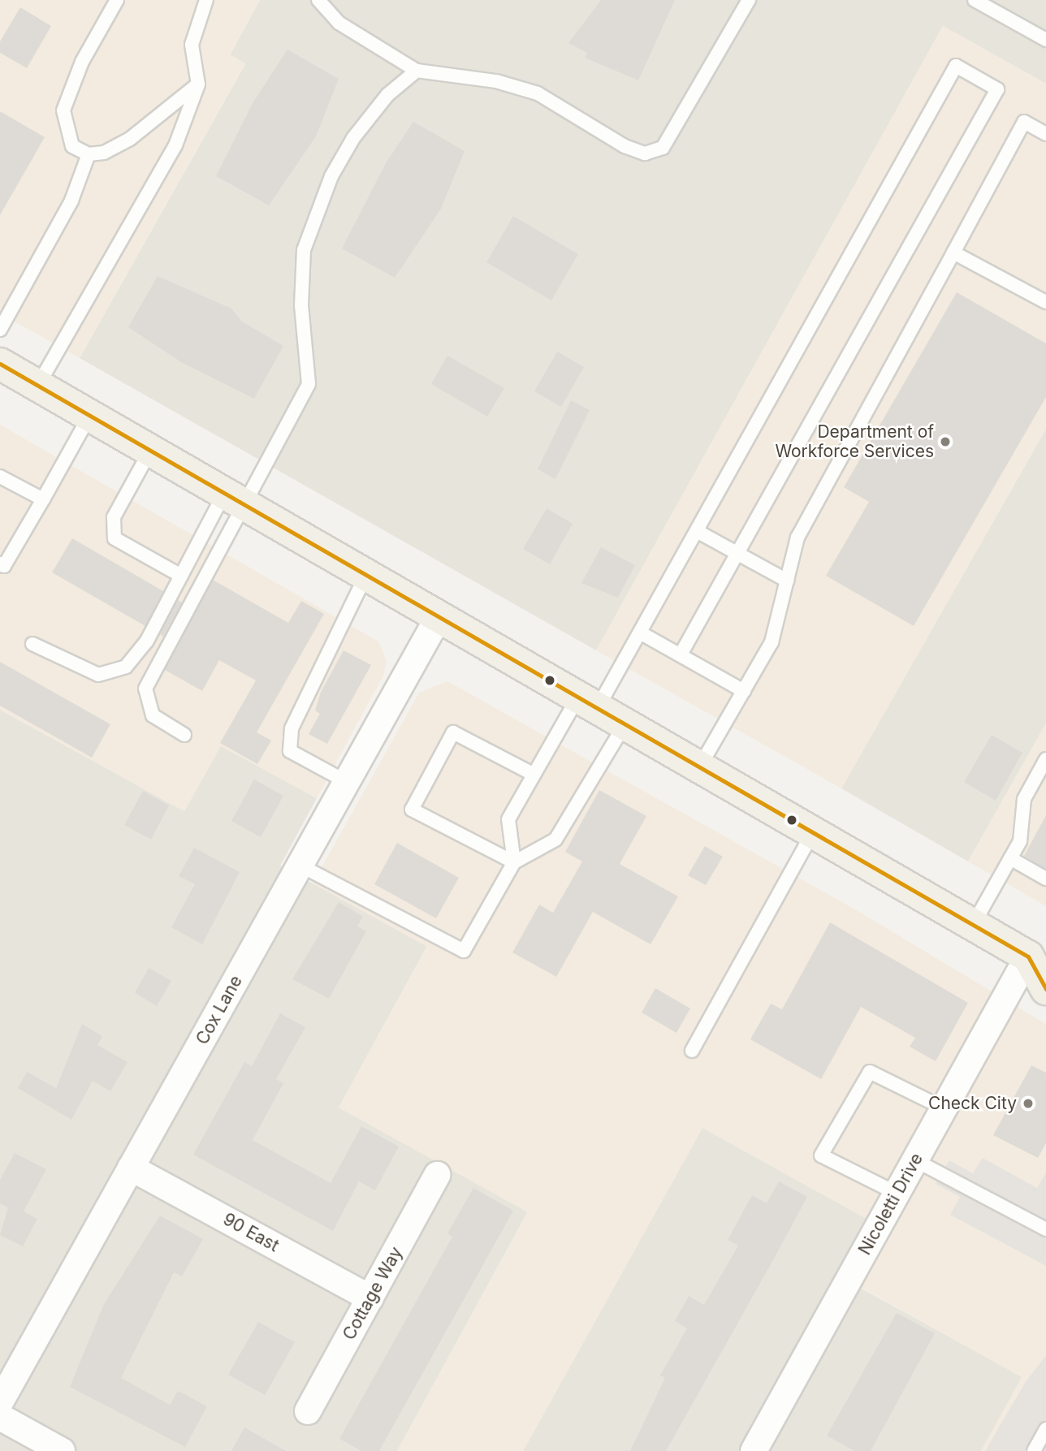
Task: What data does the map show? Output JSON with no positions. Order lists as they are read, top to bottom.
{
  "streets": {
    "street": [
      "Cox Lane",
      "Nicoletti Drive",
      "90 East",
      "Cottage Way"
    ]
  },
  "crossings": [
    ["Cox Lane", "90 East"],
    ["90 East", "Cottage Way"]
  ],
  "places": ["Department of Workforce Services", "Check City"]
}
